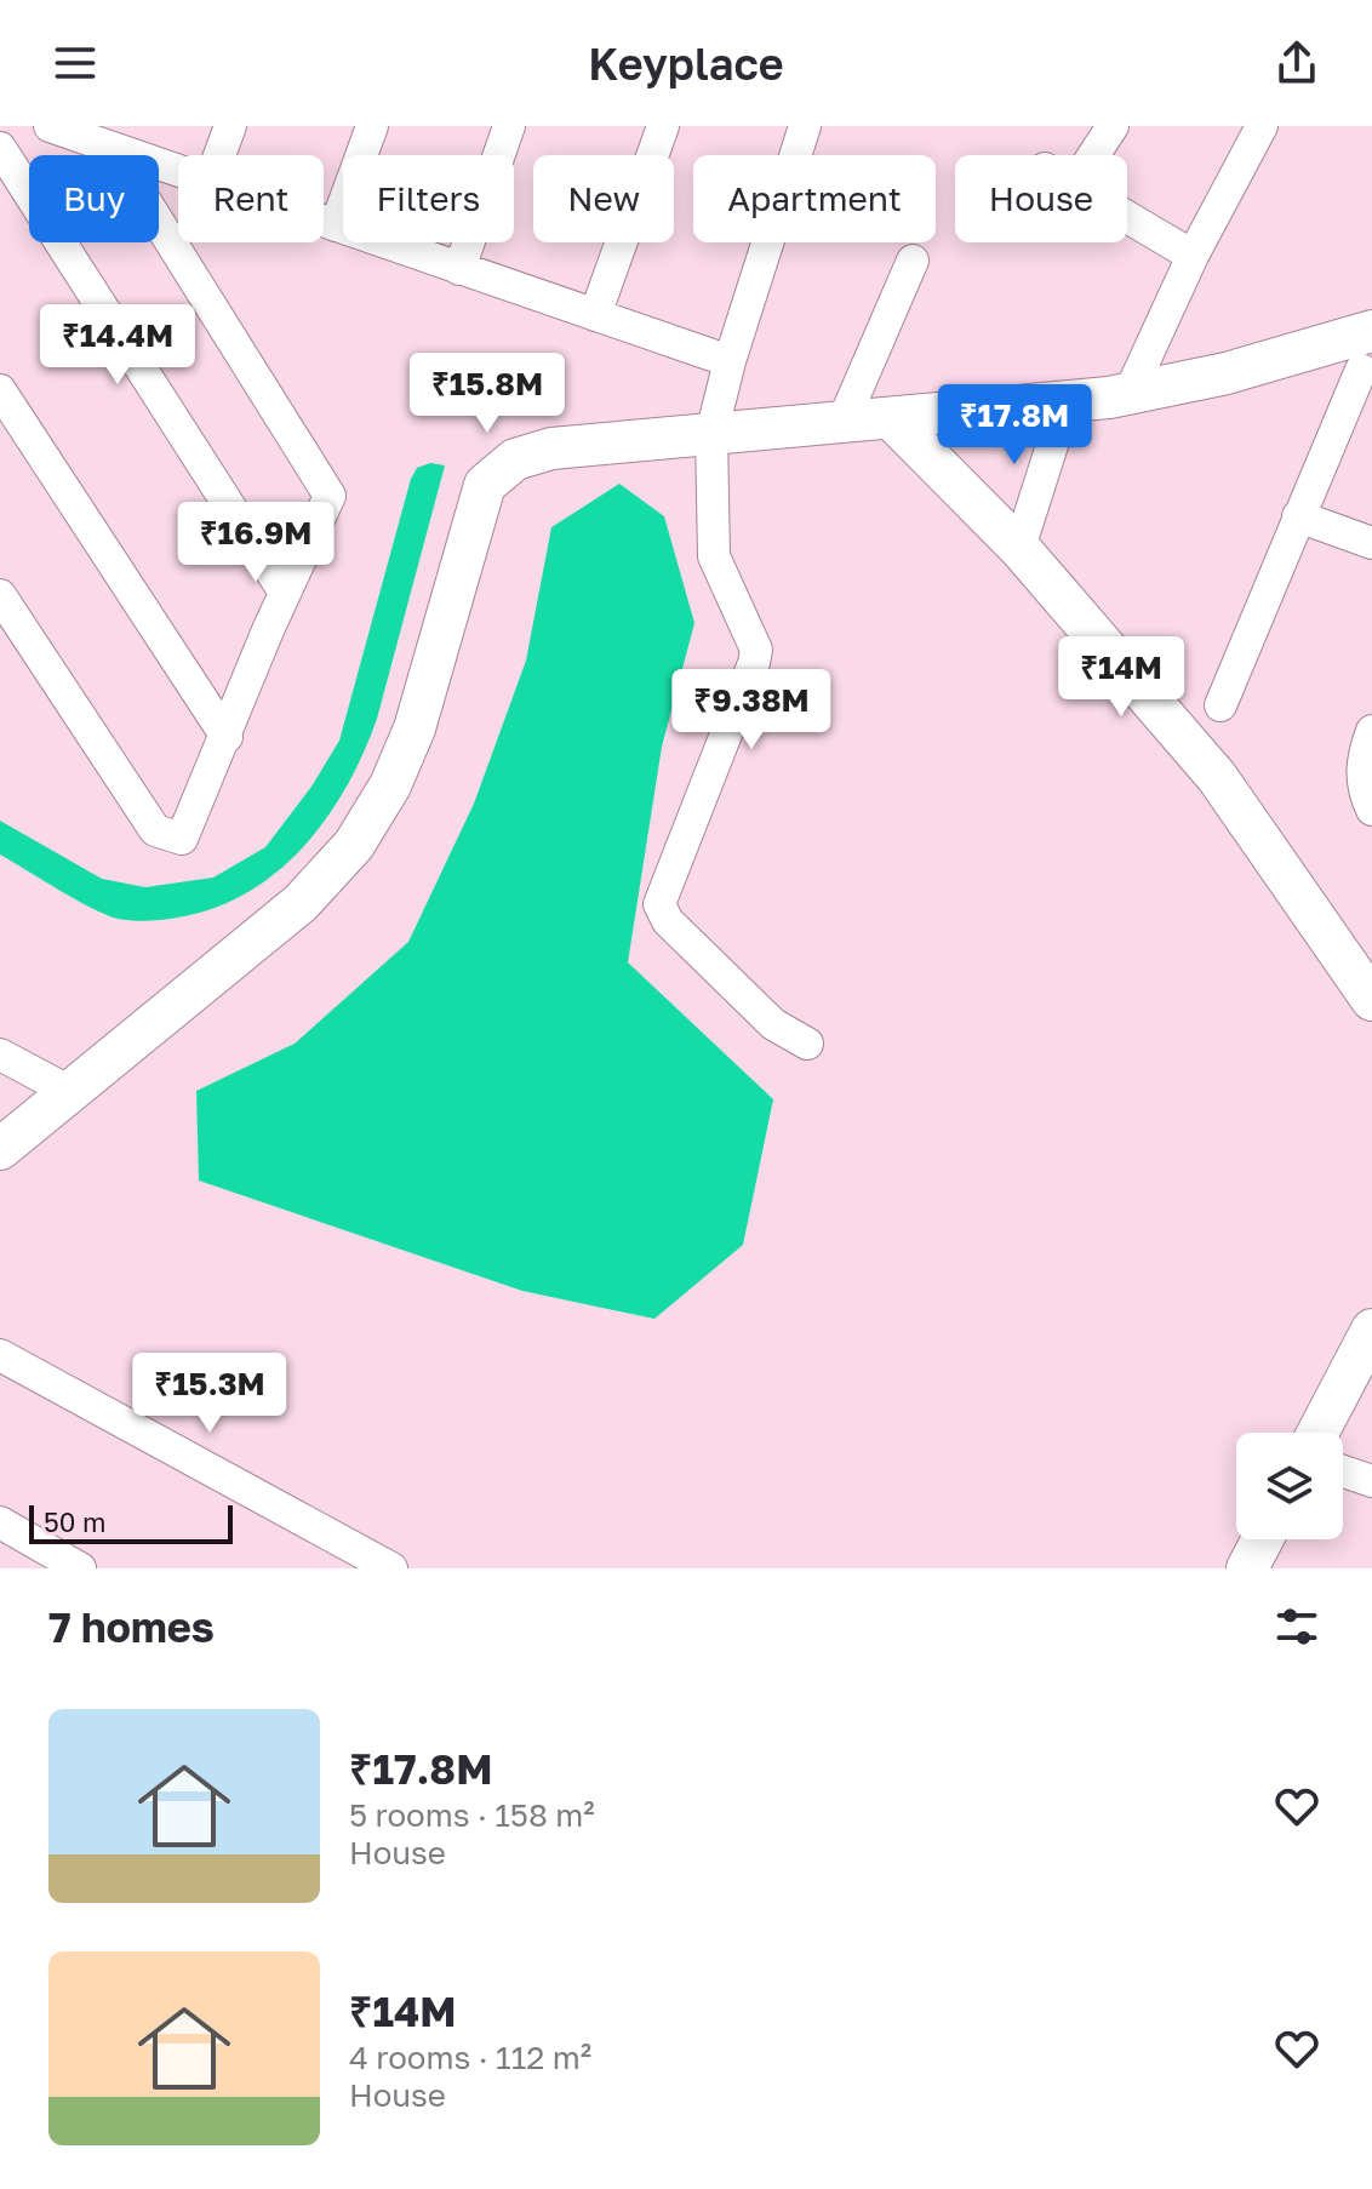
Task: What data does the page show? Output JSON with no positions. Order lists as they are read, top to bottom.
{
  "scale_bar": "50 m",
  "page": {
    "header": "Keyplace",
    "chip": [
      "Buy",
      "Rent",
      "Filters",
      "New",
      "Apartment",
      "House"
    ],
    "price": [
      "₹14.4M",
      "₹15.8M",
      "₹17.8M",
      "₹16.9M",
      "₹14M",
      "₹9.38M",
      "₹15.3M"
    ],
    "scale": "50 m",
    "heading": "7 homes",
    "list": [
      {
        "name": "₹17.8M",
        "note": "5 rooms · 158 m² · House"
      },
      {
        "name": "₹14M",
        "note": "4 rooms · 112 m² · House"
      }
    ]
  }
}
